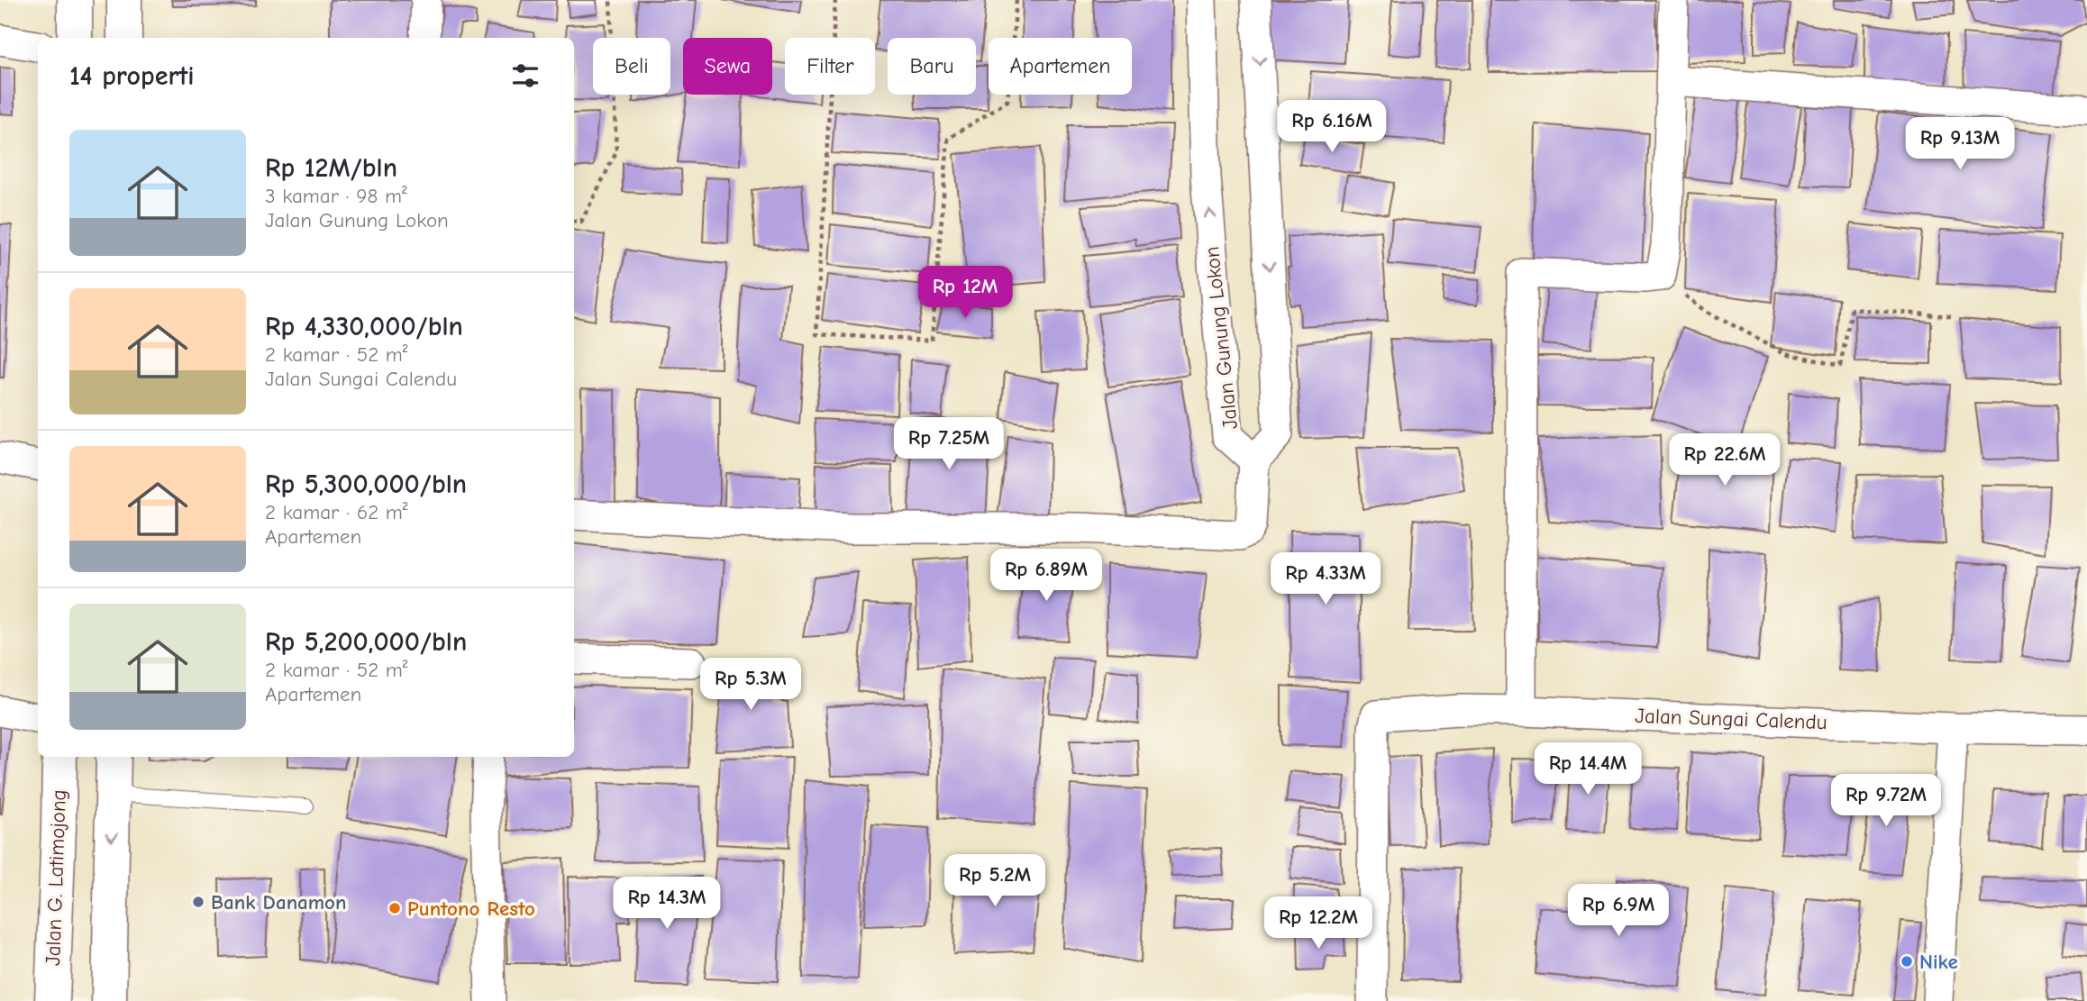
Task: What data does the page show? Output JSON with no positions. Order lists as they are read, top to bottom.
{
  "streets": {
    "main road": ["Jalan G. Latimojong"],
    "street": ["Jalan Gunung Lokon", "Jalan Sungai Calendu"]
  },
  "places": ["Bank Danamon", "Puntono Resto", "Nike"],
  "page": {
    "chip": [
      "Beli",
      "Sewa",
      "Filter",
      "Baru",
      "Apartemen"
    ],
    "heading": "14 properti",
    "price": [
      "Rp 6.16M",
      "Rp 9.13M",
      "Rp 12M",
      "Rp 7.25M",
      "Rp 22.6M",
      "Rp 6.89M",
      "Rp 4.33M",
      "Rp 5.3M",
      "Rp 14.4M",
      "Rp 9.72M",
      "Rp 5.2M",
      "Rp 14.3M",
      "Rp 6.9M",
      "Rp 12.2M"
    ],
    "list": [
      {
        "name": "Rp 12M/bln",
        "note": "3 kamar · 98 m² · Jalan Gunung Lokon"
      },
      {
        "name": "Rp 4,330,000/bln",
        "note": "2 kamar · 52 m² · Jalan Sungai Calendu"
      },
      {
        "name": "Rp 5,300,000/bln",
        "note": "2 kamar · 62 m² · Apartemen"
      },
      {
        "name": "Rp 5,200,000/bln",
        "note": "2 kamar · 52 m² · Apartemen"
      }
    ]
  }
}
